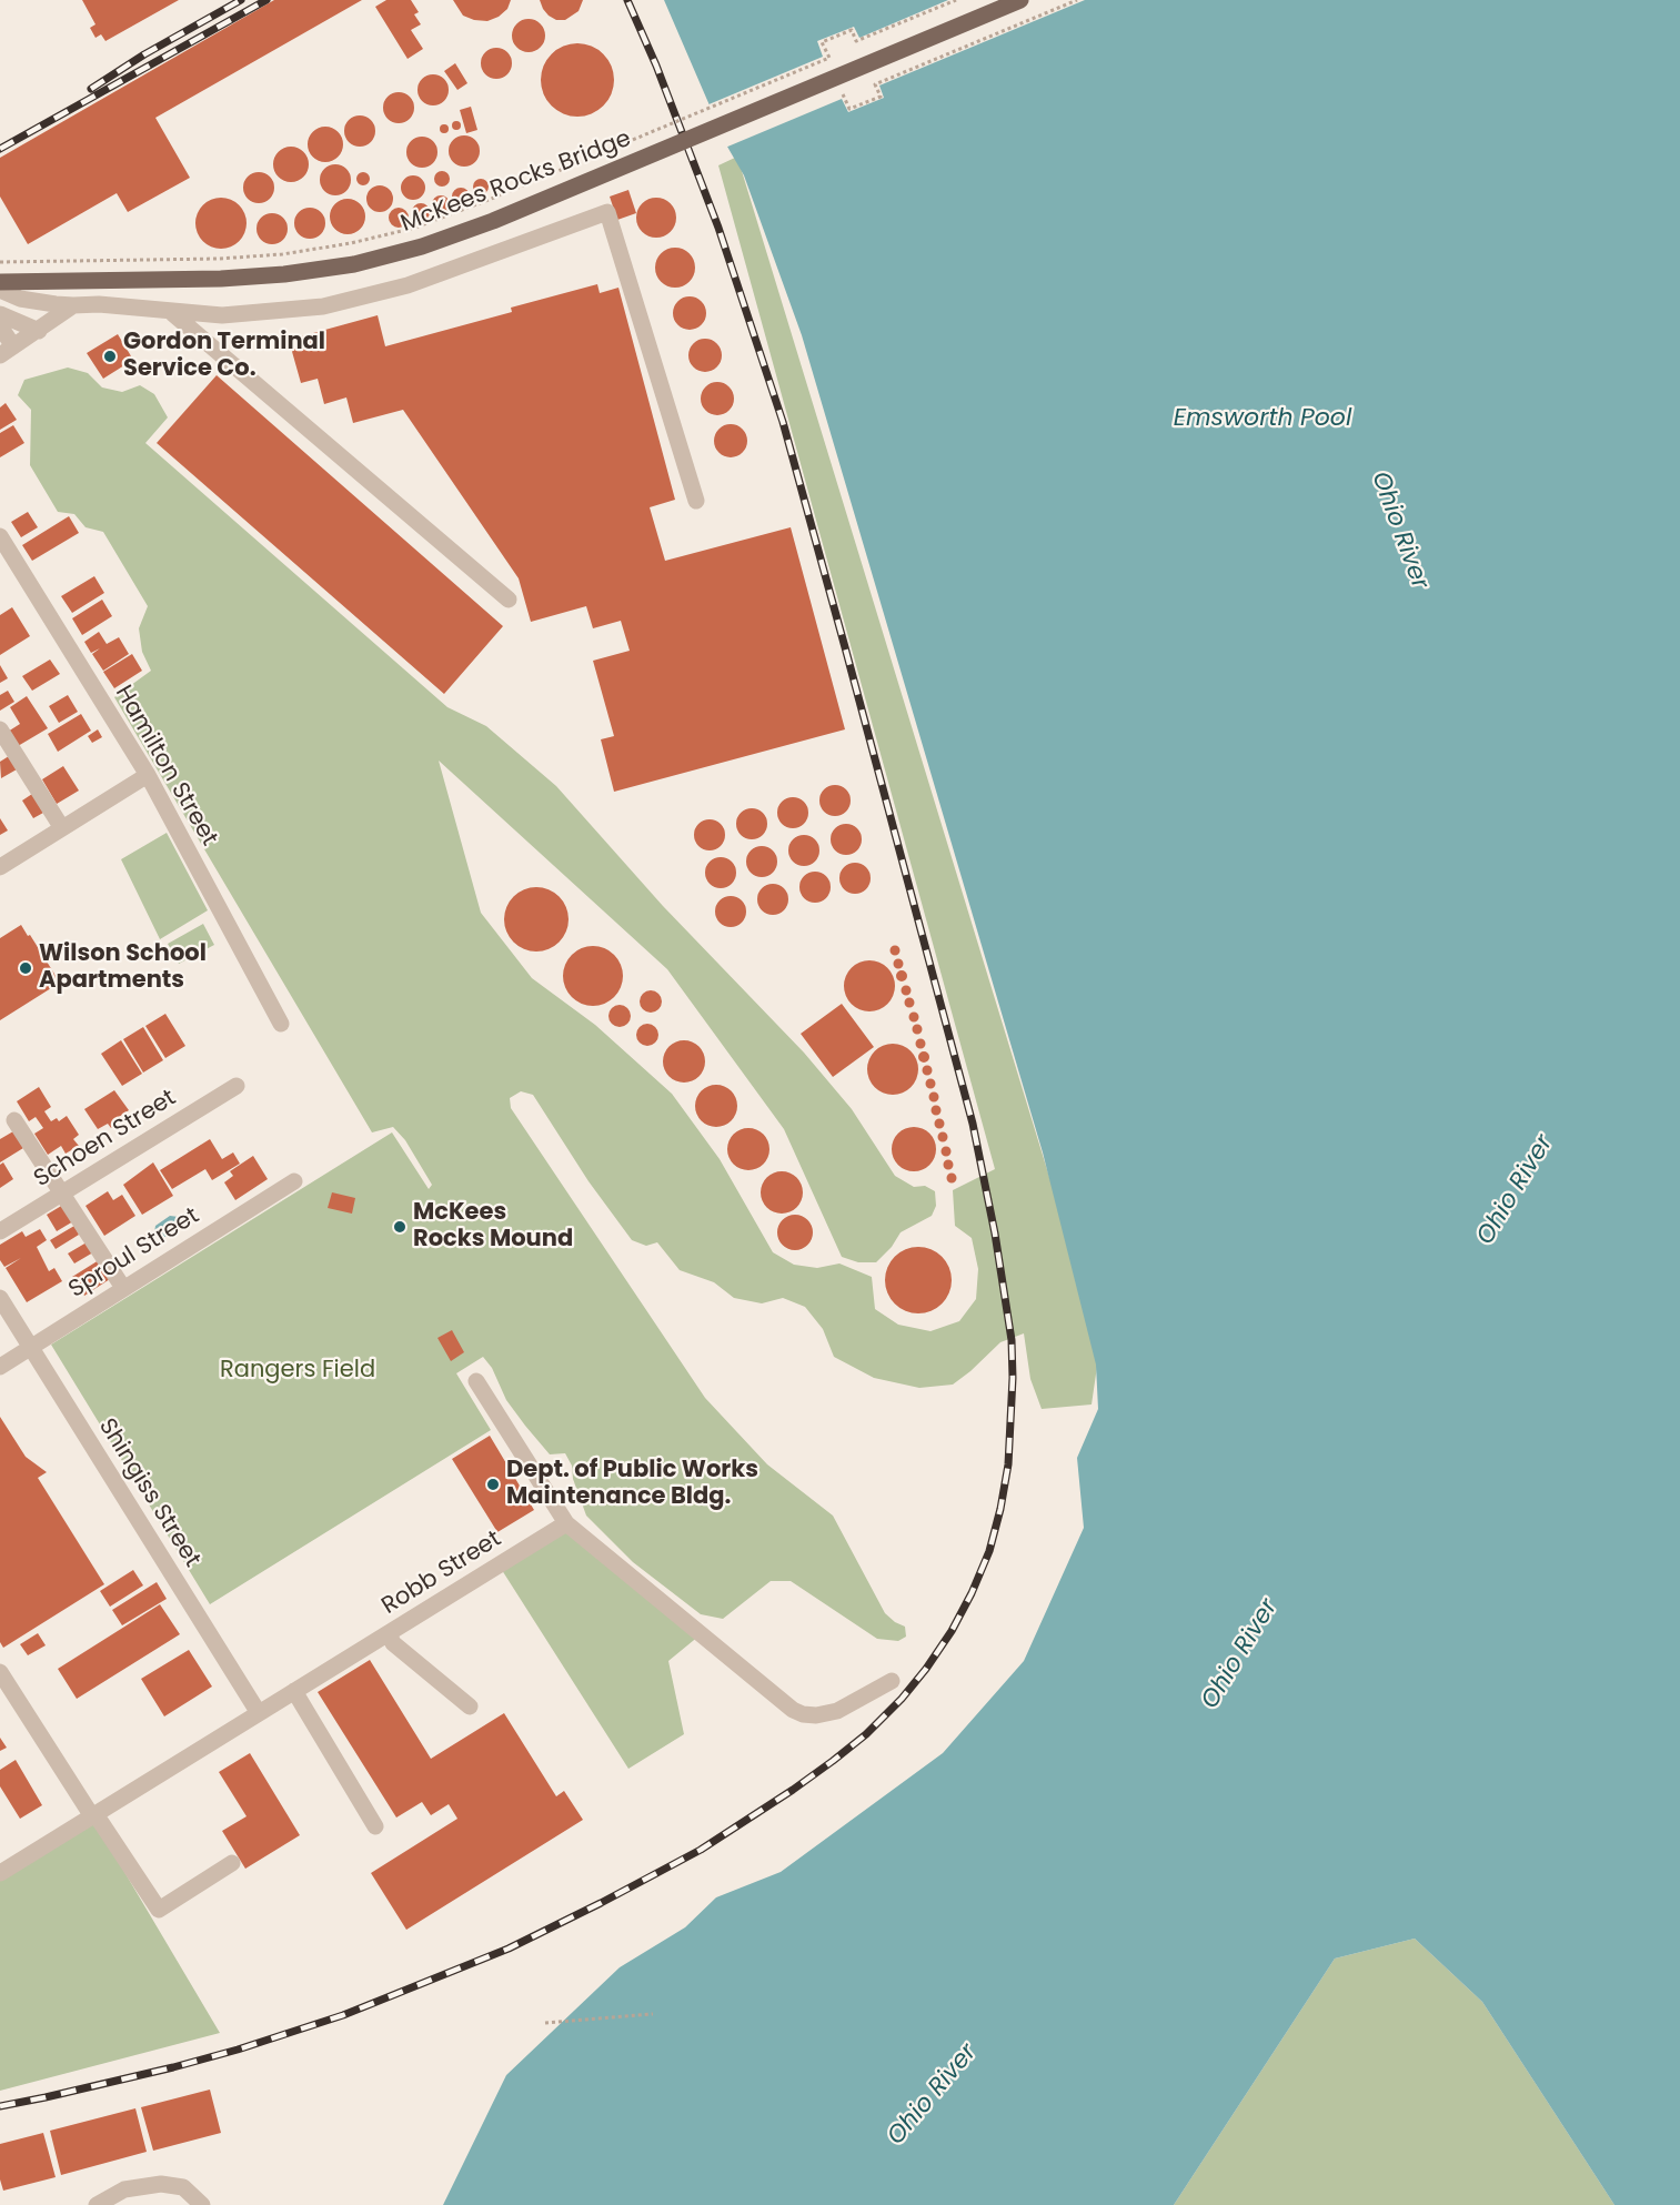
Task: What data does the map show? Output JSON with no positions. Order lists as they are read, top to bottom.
{
  "streets": {
    "main road": ["McKees Rocks Bridge"],
    "street": [
      "Hamilton Street",
      "Schoen Street",
      "Sproul Street",
      "Shingiss Street",
      "Robb Street"
    ]
  },
  "crossings": [
    ["Sproul Street", "Shingiss Street"],
    ["Shingiss Street", "Robb Street"]
  ],
  "water": ["Emsworth Pool", "Ohio River"],
  "parks": ["Rangers Field"],
  "places": [
    "Gordon Terminal Service Co.",
    "Wilson School Apartments",
    "McKees Rocks Mound",
    "Dept. of Public Works Maintenance Bldg."
  ]
}
